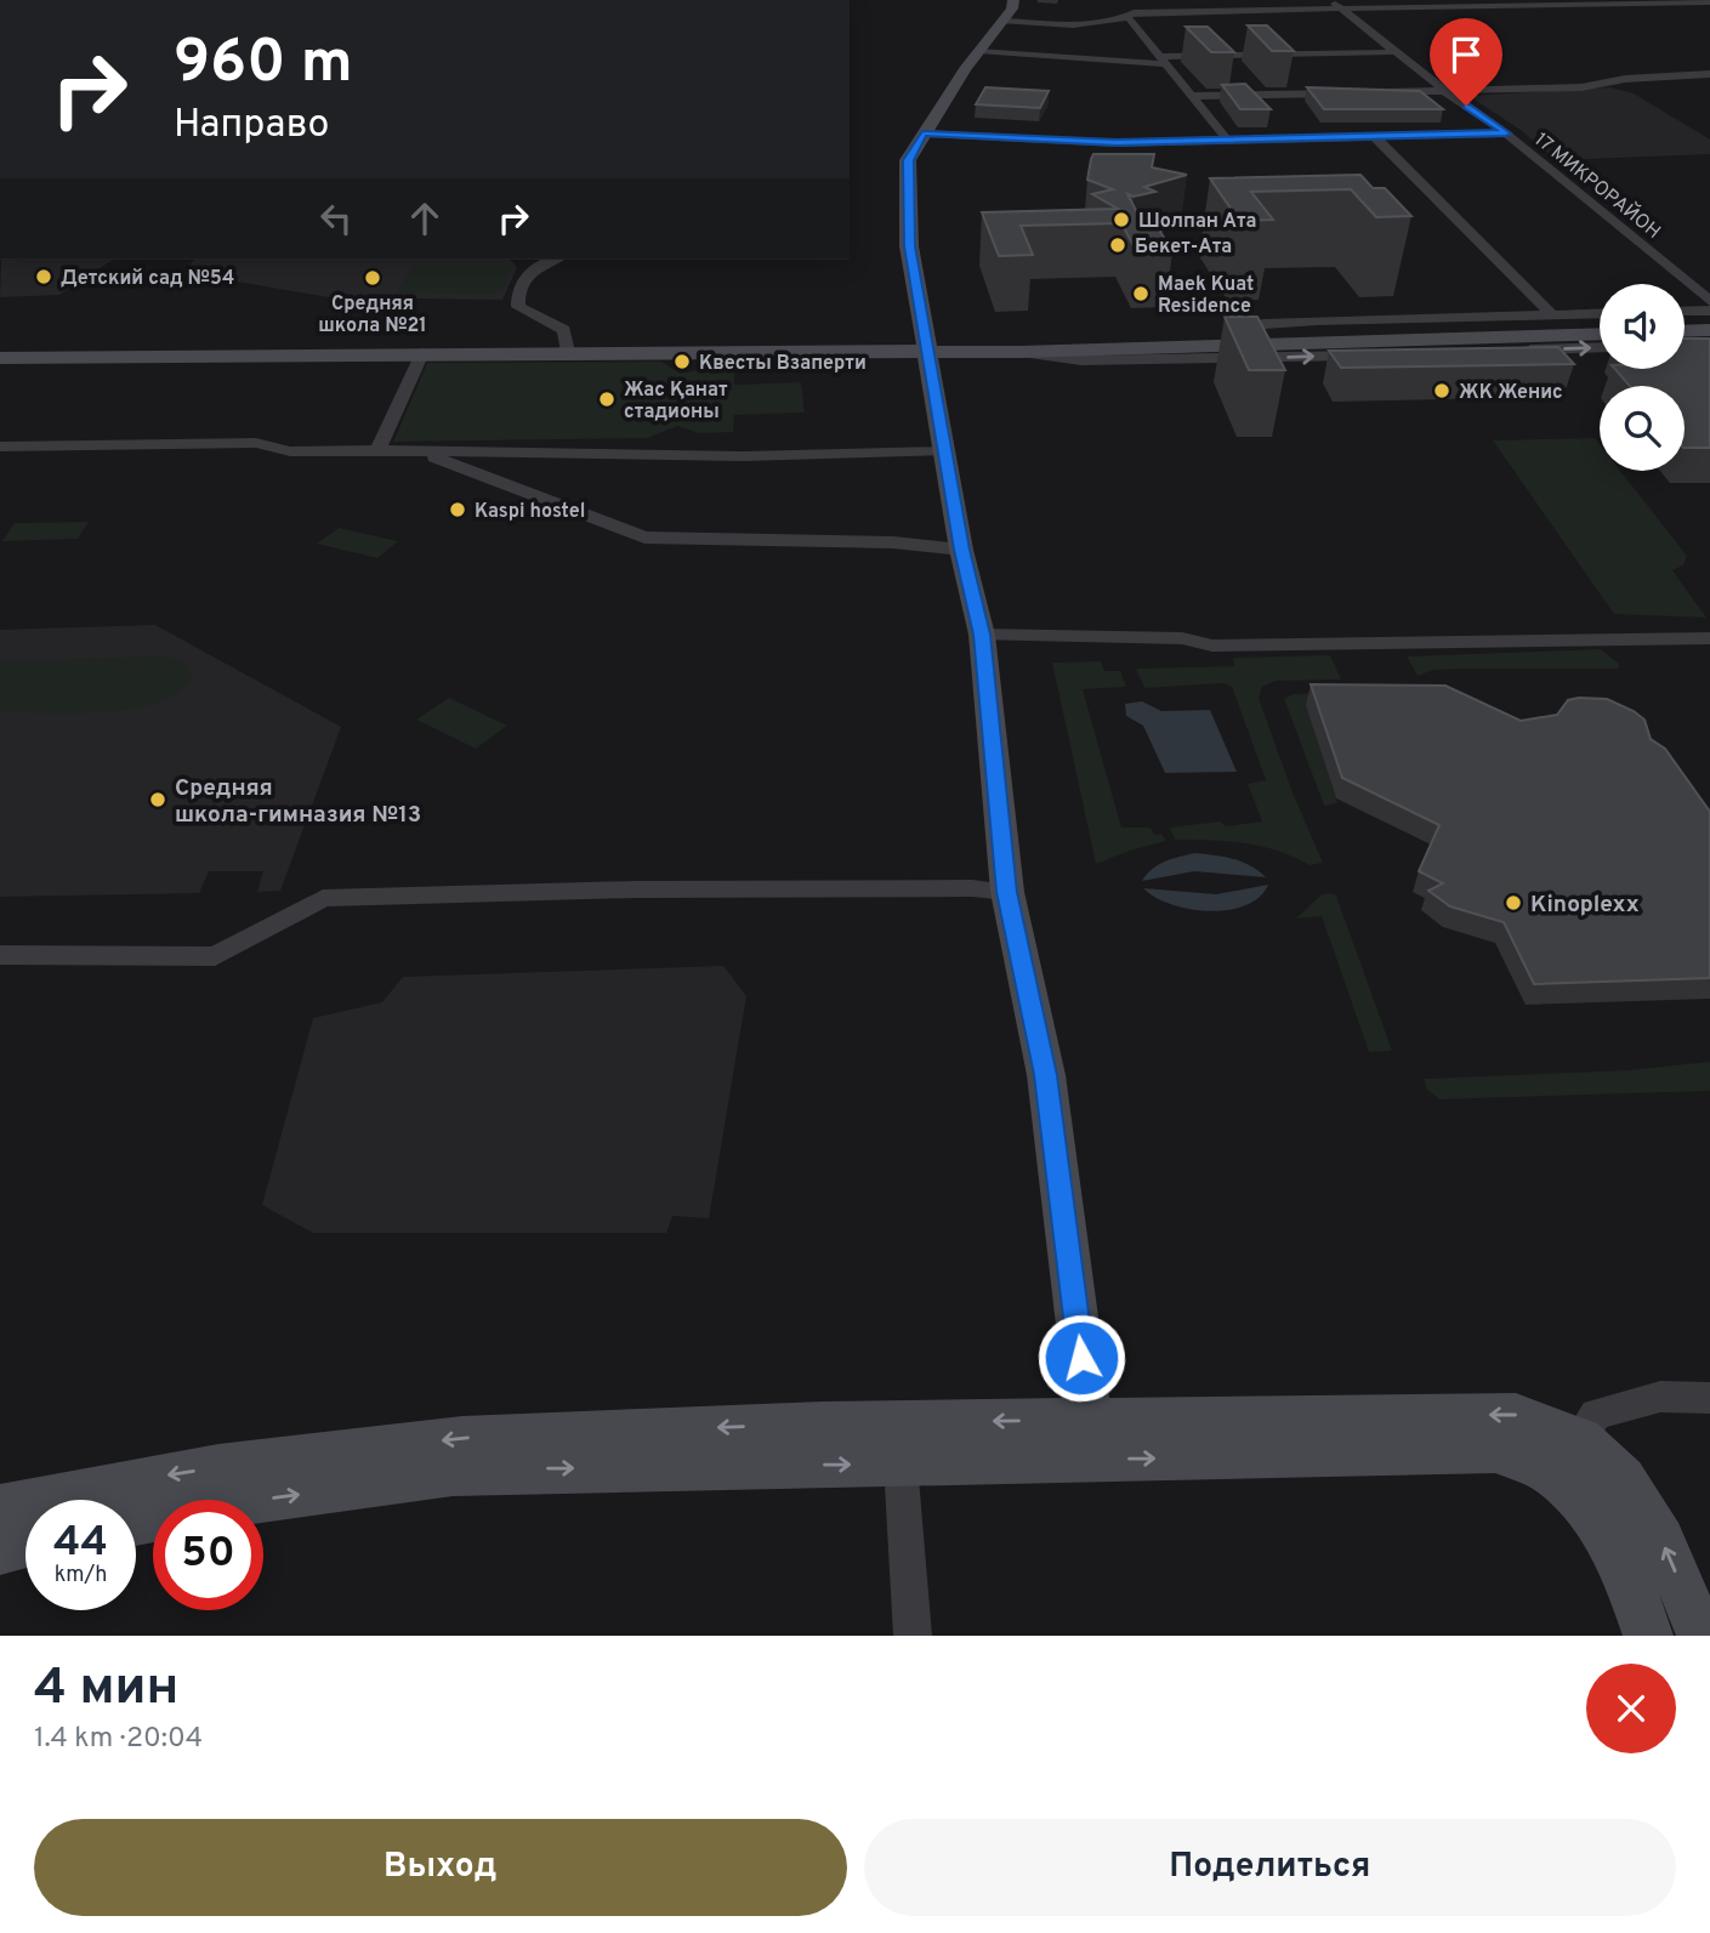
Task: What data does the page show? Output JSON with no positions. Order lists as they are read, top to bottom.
{
  "streets": {
    "street": ["17 МИКРОРАЙОН"]
  },
  "places": [
    "Шолпан Ата",
    "Бекет-Ата",
    "Детский сад №54",
    "Средняя школа №21",
    "Maek Kuat Residence",
    "Квесты Взаперти",
    "ЖК Женис",
    "Жас Қанат стадионы",
    "Kaspi hostel",
    "Средняя школа-гимназия №13",
    "Kinoplexx"
  ],
  "page": {
    "turn": ["960 m", "Направо"],
    "speed": "44 km/h",
    "limit": "50",
    "heading": ["4 мин", "1.4 km · 20:04"],
    "buttons": ["Выход", "Поделиться"]
  }
}
